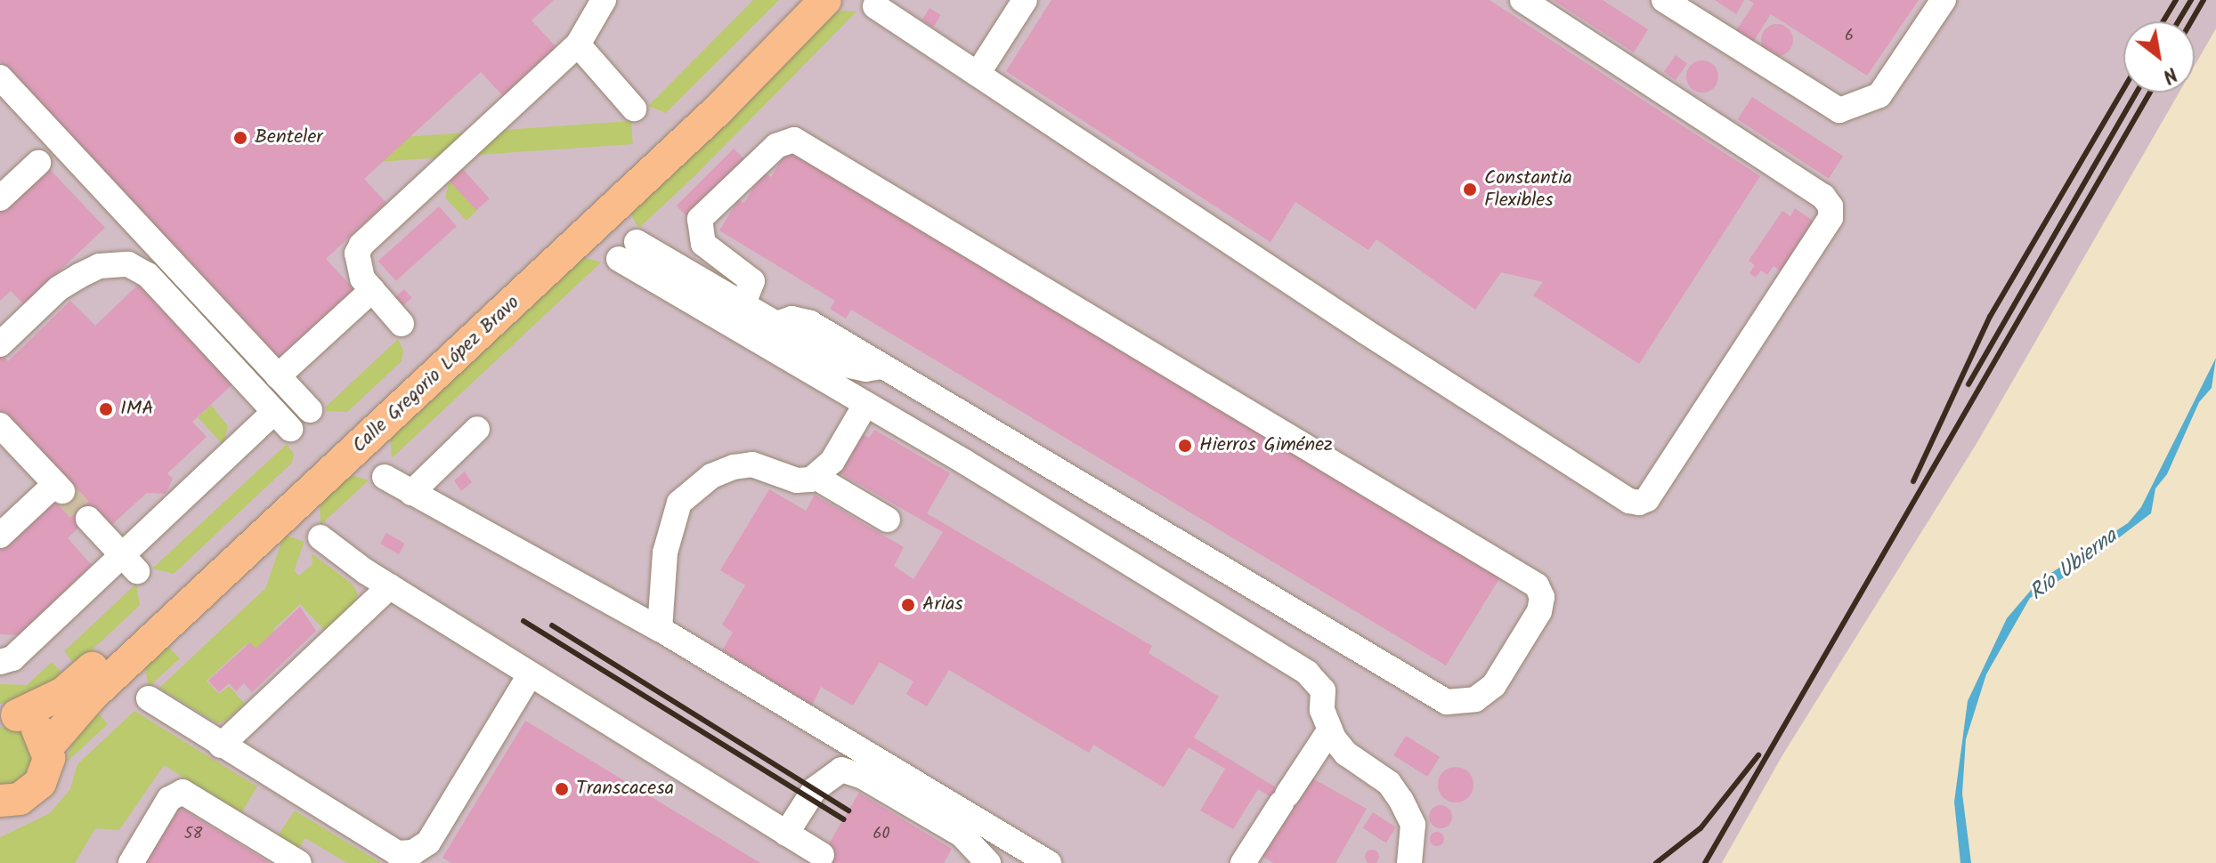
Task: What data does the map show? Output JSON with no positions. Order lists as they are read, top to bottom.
{
  "streets": {
    "main road": ["Calle Gregorio López Bravo"]
  },
  "water": ["Río Ubierna"],
  "places": [
    "Benteler",
    "Constantia Flexibles",
    "IMA",
    "Hierros Giménez",
    "Arias",
    "Transcacesa"
  ],
  "house_numbers": ["6", "58", "60"],
  "north": "bottom right"
}
